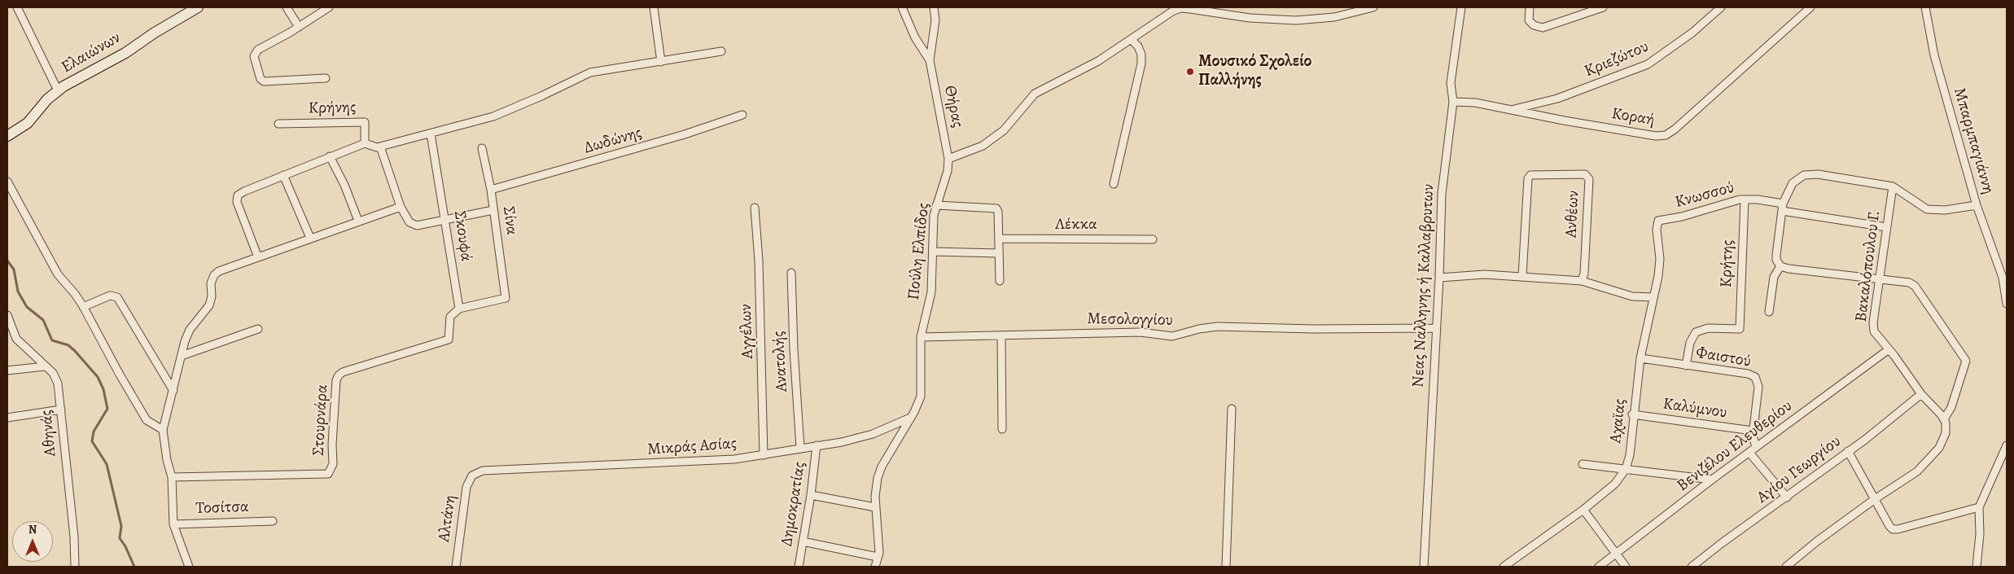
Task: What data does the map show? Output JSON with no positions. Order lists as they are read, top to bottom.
{
  "streets": {
    "main road": ["Ελαιώνων"],
    "street": [
      "Κριεζώτου",
      "Θήρας",
      "Κρήνης",
      "Κοραή",
      "Δωδώνης",
      "Μπαρμπαγιάννη",
      "Κνωσσού",
      "Ανθέων",
      "Σίνα",
      "Λέκκα",
      "Σκουφά",
      "Πούλη Ελπίδος",
      "Κρήτης",
      "Βακαλόπουλου Γ.",
      "Νεας Nαλληνης ή Καλλαβρυτων",
      "Μεσολογγίου",
      "Αγγέλων",
      "Φαιστού",
      "Ανατολής",
      "Καλύμνου",
      "Στουρνάρα",
      "Αχαϊας",
      "Αθηνάς",
      "Βενιζέλου Ελευθερίου",
      "Μικράς Ασίας",
      "Αγίου Γεωργίου",
      "Δημοκρατίας",
      "Τοσίτσα",
      "Αλτάνη"
    ]
  },
  "crossings": [
    ["Κριεζώτου", "Κοραή"],
    ["Θήρας", "Πούλη Ελπίδος"],
    ["Κοραή", "Νεας Nαλληνης ή Καλλαβρυτων"],
    ["Δωδώνης", "Σίνα"],
    ["Κνωσσού", "Κρήτης"],
    ["Κνωσσού", "Βακαλόπουλου Γ."],
    ["Κνωσσού", "Αχαϊας"],
    ["Σίνα", "Σκουφά"],
    ["Σίνα", "Στουρνάρα"],
    ["Σκουφά", "Στουρνάρα"],
    ["Πούλη Ελπίδος", "Μεσολογγίου"],
    ["Πούλη Ελπίδος", "Μικράς Ασίας"],
    ["Κρήτης", "Φαιστού"],
    ["Βακαλόπουλου Γ.", "Βενιζέλου Ελευθερίου"],
    ["Βακαλόπουλου Γ.", "Αγίου Γεωργίου"],
    ["Νεας Nαλληνης ή Καλλαβρυτων", "Μεσολογγίου"],
    ["Αγγέλων", "Μικράς Ασίας"],
    ["Φαιστού", "Καλύμνου"],
    ["Φαιστού", "Αχαϊας"],
    ["Φαιστού", "Βενιζέλου Ελευθερίου"],
    ["Ανατολής", "Μικράς Ασίας"],
    ["Καλύμνου", "Αχαϊας"],
    ["Μικράς Ασίας", "Δημοκρατίας"],
    ["Μικράς Ασίας", "Αλτάνη"]
  ],
  "places": ["Μουσικό Σχολείο Παλλήνης"],
  "north": "top"
}
